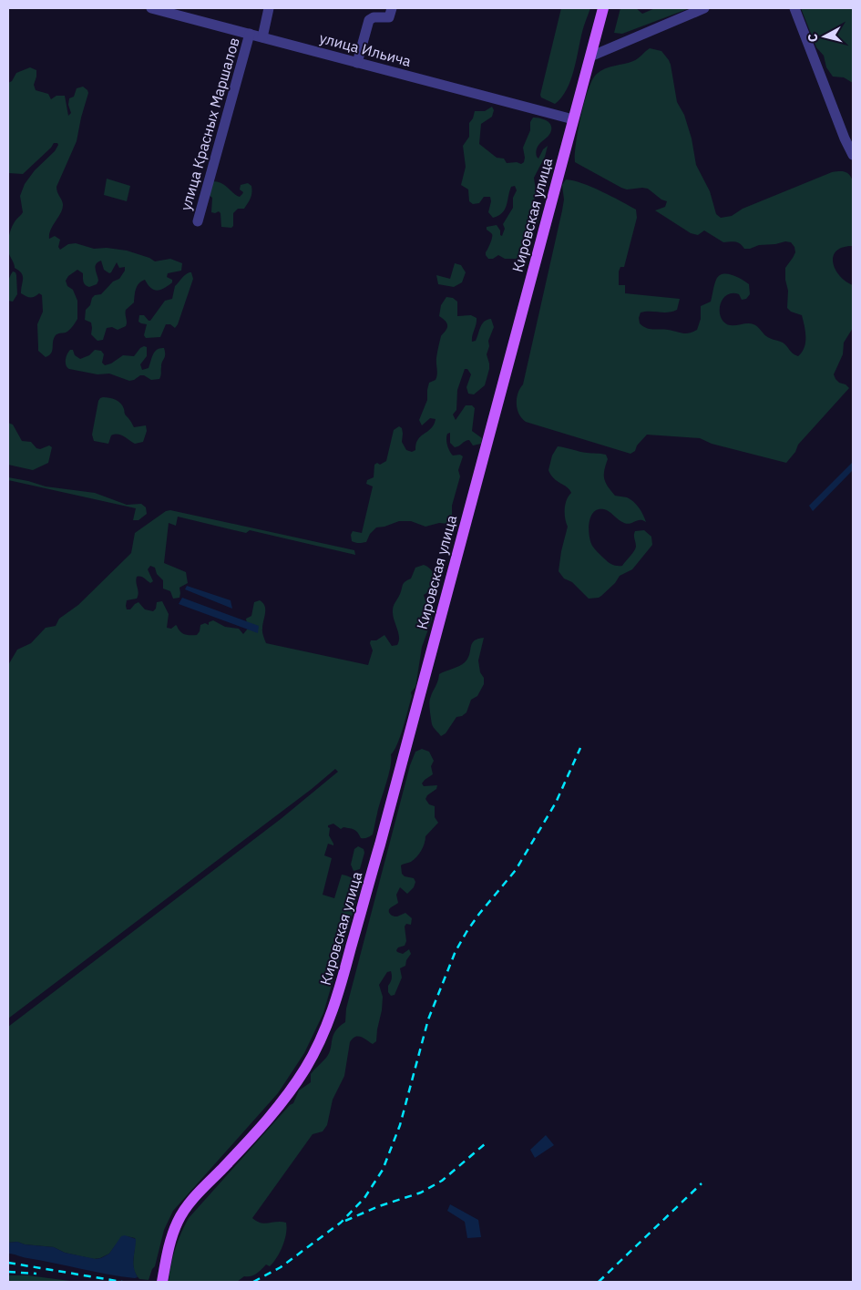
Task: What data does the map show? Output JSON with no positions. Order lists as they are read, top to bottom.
{
  "streets": {
    "main road": ["Кировская улица"],
    "street": ["улица Ильича", "улица Красных Маршалов"]
  },
  "crossings": [
    ["улица Ильича", "улица Красных Маршалов"],
    ["улица Ильича", "Кировская улица"]
  ],
  "north": "left"
}
